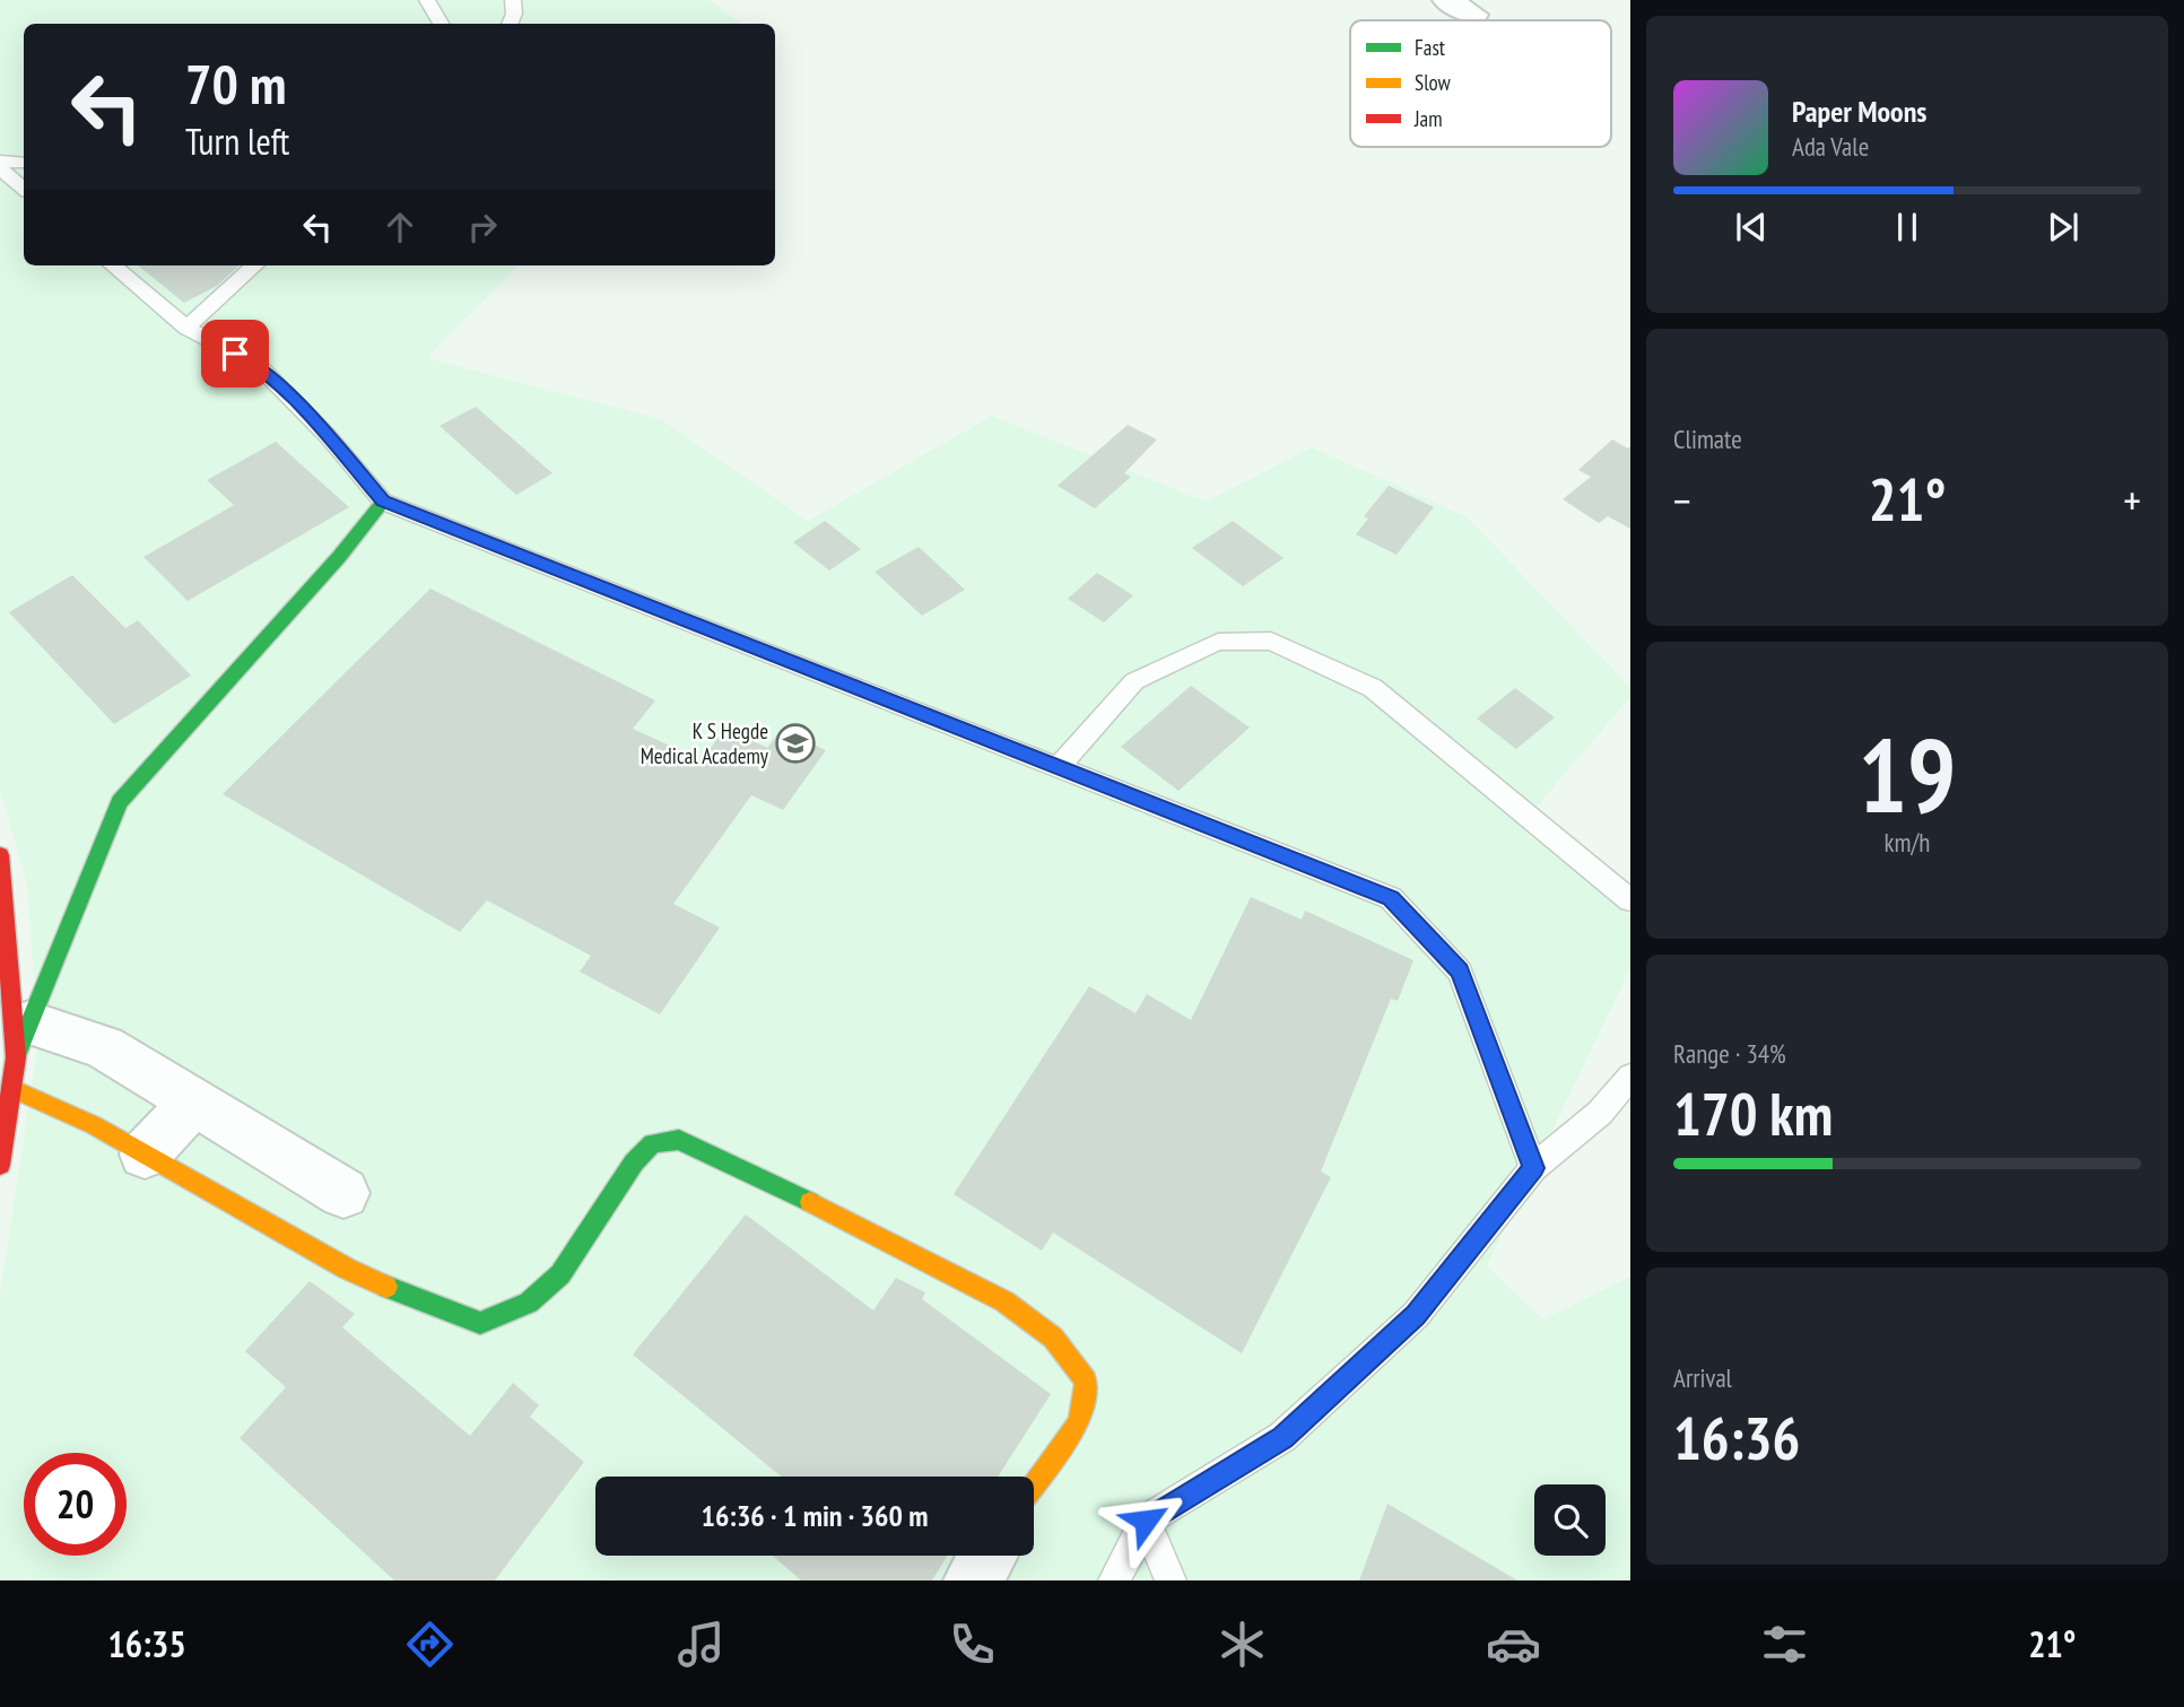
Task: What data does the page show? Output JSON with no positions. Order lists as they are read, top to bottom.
{
  "places": {
    "school or university": ["K S Hegde Medical Academy"]
  },
  "legend": ["Fast", "Slow", "Jam"],
  "page": {
    "turn": ["70 m", "Turn left"],
    "song": ["Paper Moons", "Ada Vale"],
    "tile": [
      "Climate",
      ["19", "km/h"],
      ["Range · 34%", "170 km"],
      ["Arrival", "16:36"]
    ],
    "heat": ["−", "21°", "+"],
    "limit": "20",
    "trip": "16:36 · 1 min · 360 m",
    "tabs": ["16:35", "21°"]
  }
}
